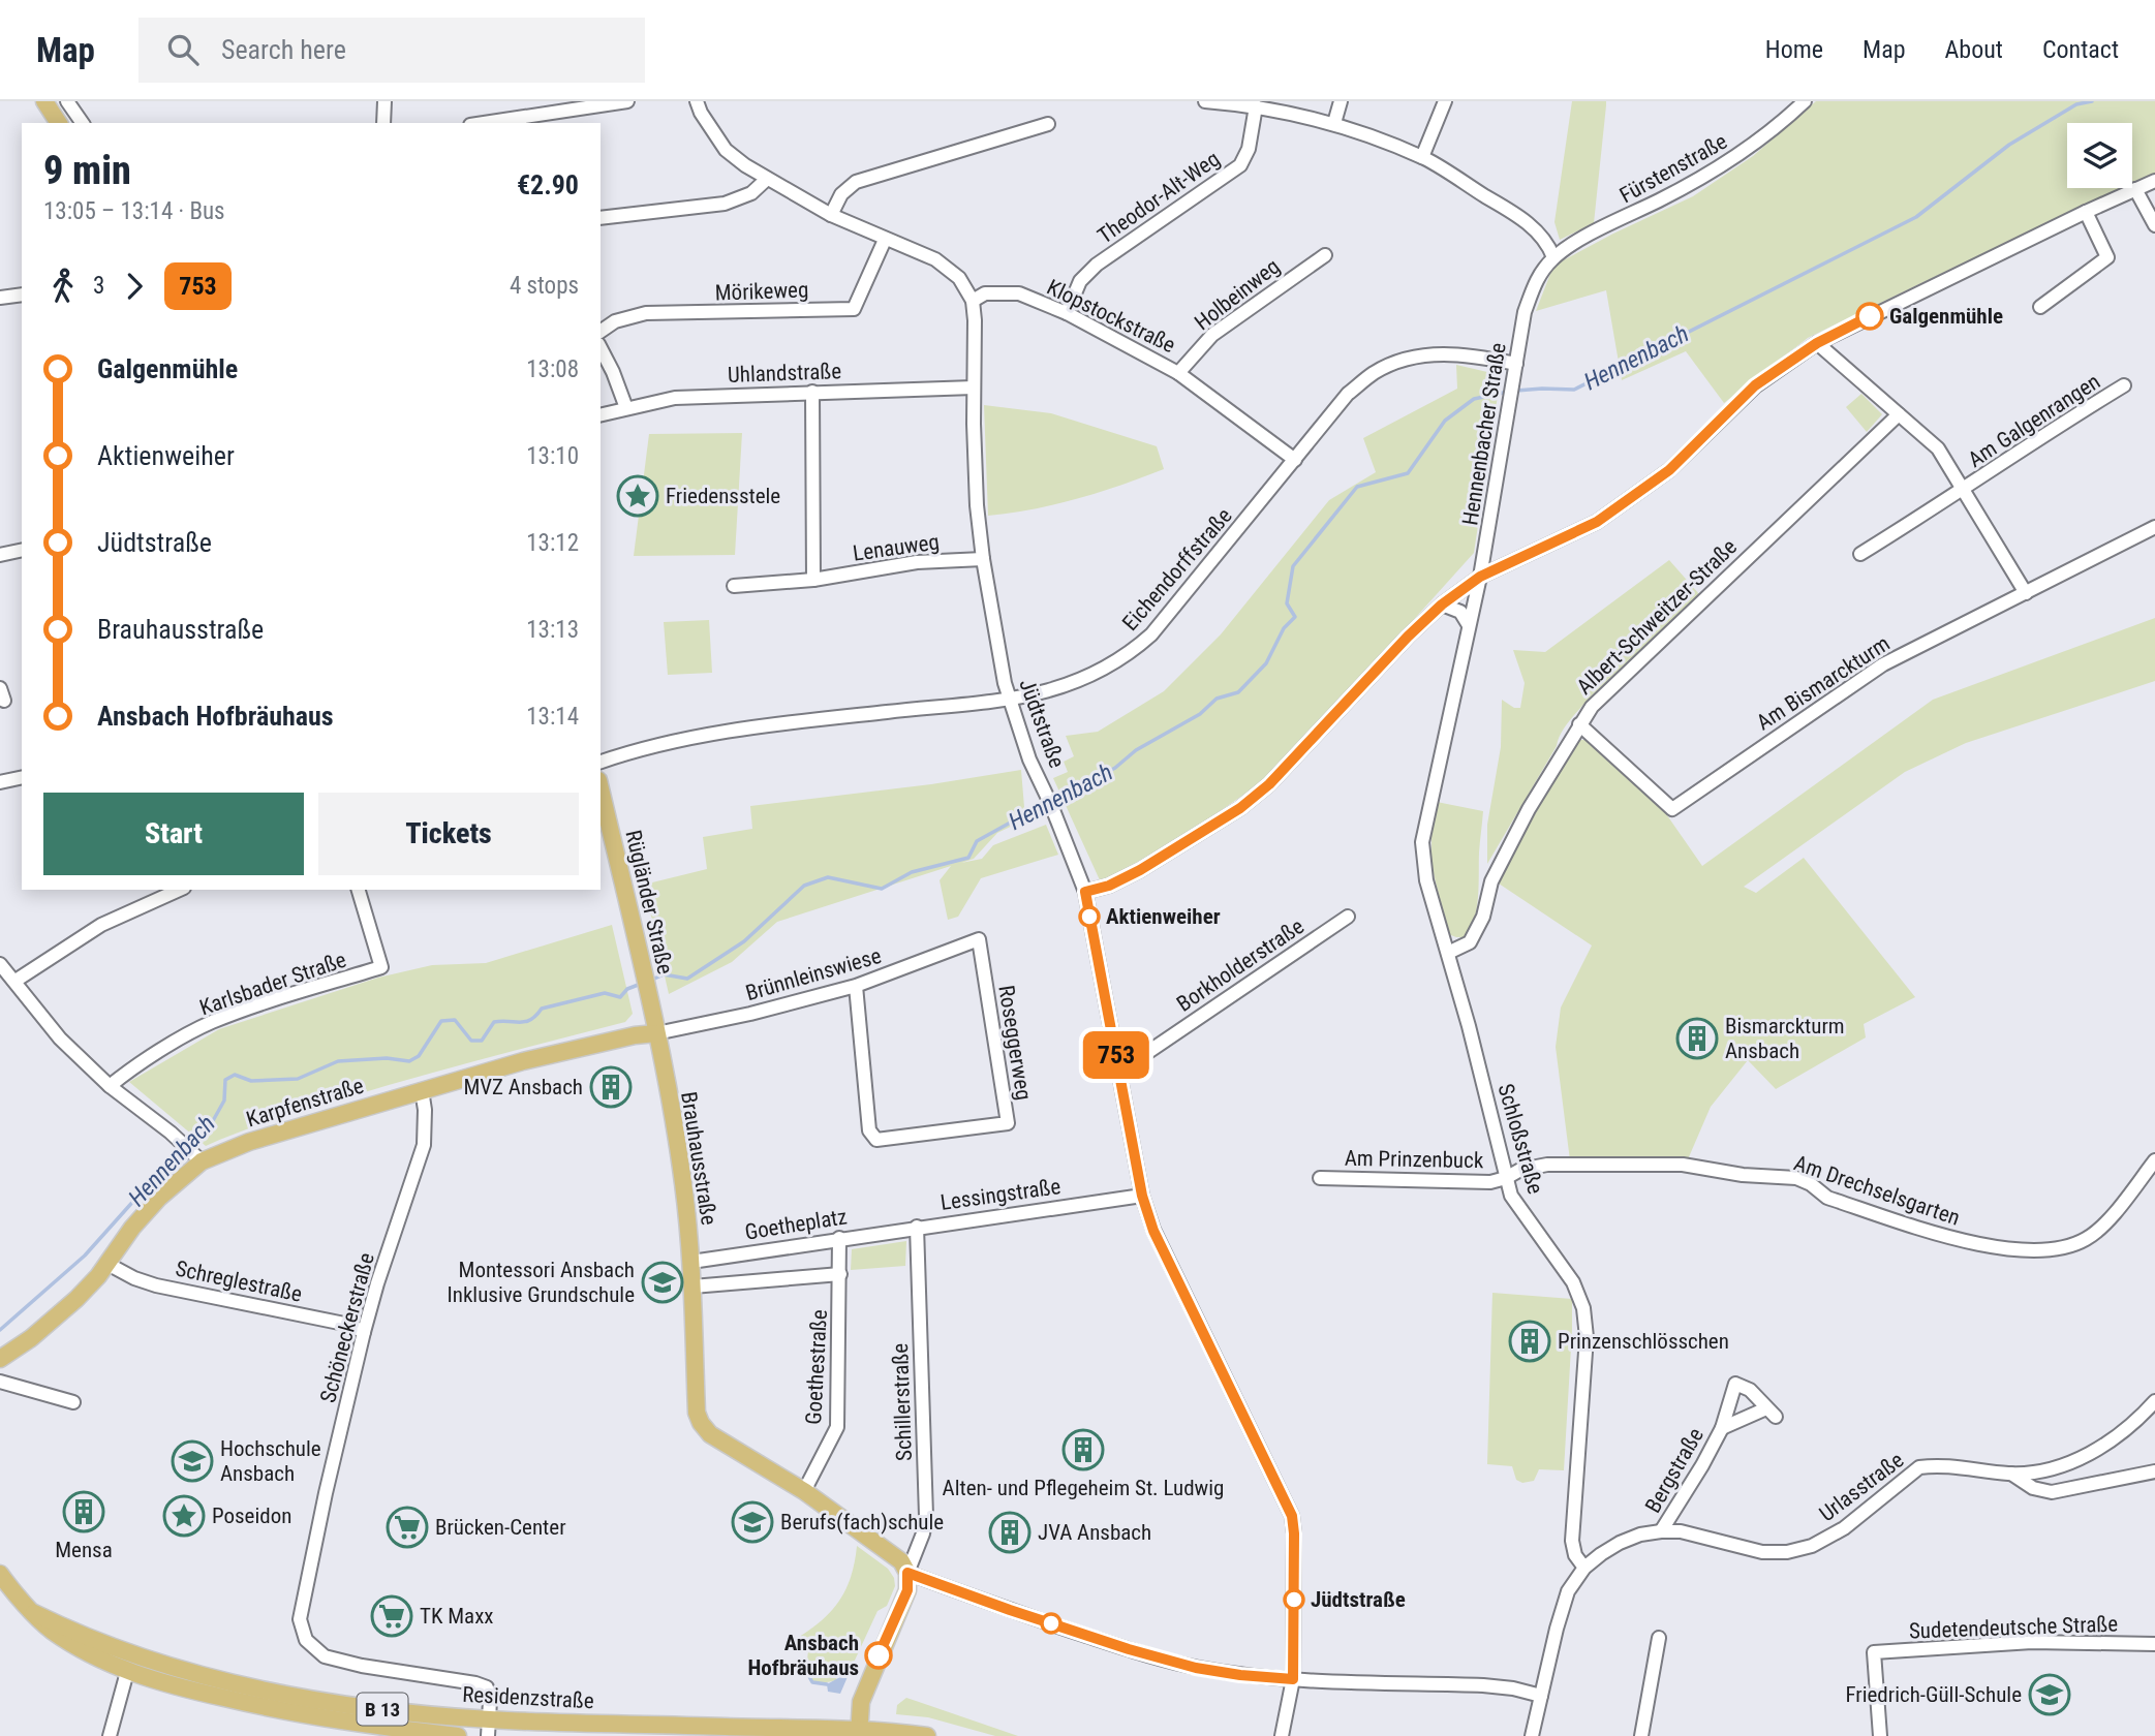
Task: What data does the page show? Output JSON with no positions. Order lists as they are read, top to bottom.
{
  "streets": {
    "main road": [
      "Rügländer Straße",
      "Karpfenstraße",
      "Brauhausstraße",
      "Residenzstraße",
      "B 13"
    ],
    "street": [
      "Fürstenstraße",
      "Theodor-Alt-Weg",
      "Mörikeweg",
      "Holbeinweg",
      "Klopstockstraße",
      "Uhlandstraße",
      "Am Galgenrangen",
      "Hennenbacher Straße",
      "Lenauweg",
      "Eichendorffstraße",
      "Albert-Schweitzer-Straße",
      "Am Bismarckturm",
      "Jüdtstraße",
      "Borkholderstraße",
      "Brünnleinswiese",
      "Karlsbader Straße",
      "Roseggerweg",
      "Schloßstraße",
      "Am Prinzenbuck",
      "Am Drechselsgarten",
      "Lessingstraße",
      "Goetheplatz",
      "Schreglestraße",
      "Schöneckerstraße",
      "Goethestraße",
      "Schillerstraße",
      "Bergstraße",
      "Urlasstraße",
      "Sudetendeutsche Straße"
    ]
  },
  "crossings": [
    ["Fürstenstraße", "Hennenbacher Straße"],
    ["Theodor-Alt-Weg", "Klopstockstraße"],
    ["Holbeinweg", "Klopstockstraße"],
    ["Klopstockstraße", "Eichendorffstraße"],
    ["Klopstockstraße", "Jüdtstraße"],
    ["Uhlandstraße", "Jüdtstraße"],
    ["Hennenbacher Straße", "Eichendorffstraße"],
    ["Hennenbacher Straße", "Schloßstraße"],
    ["Lenauweg", "Jüdtstraße"],
    ["Eichendorffstraße", "Jüdtstraße"],
    ["Albert-Schweitzer-Straße", "Am Bismarckturm"],
    ["Albert-Schweitzer-Straße", "Schloßstraße"],
    ["Jüdtstraße", "Borkholderstraße"],
    ["Jüdtstraße", "Brauhausstraße"],
    ["Jüdtstraße", "Lessingstraße"],
    ["Rügländer Straße", "Brünnleinswiese"],
    ["Rügländer Straße", "Karpfenstraße"],
    ["Rügländer Straße", "Brauhausstraße"],
    ["Brünnleinswiese", "Roseggerweg"],
    ["Brünnleinswiese", "Karpfenstraße"],
    ["Brünnleinswiese", "Brauhausstraße"],
    ["Karpfenstraße", "Brauhausstraße"],
    ["Karpfenstraße", "Schreglestraße"],
    ["Karpfenstraße", "Schöneckerstraße"],
    ["Schloßstraße", "Am Prinzenbuck"],
    ["Schloßstraße", "Am Drechselsgarten"],
    ["Schloßstraße", "Urlasstraße"],
    ["Brauhausstraße", "Goetheplatz"],
    ["Brauhausstraße", "Goethestraße"],
    ["Brauhausstraße", "Schillerstraße"],
    ["Am Prinzenbuck", "Am Drechselsgarten"],
    ["Lessingstraße", "Goetheplatz"],
    ["Lessingstraße", "Schillerstraße"],
    ["Goetheplatz", "Goethestraße"],
    ["Schreglestraße", "Schöneckerstraße"],
    ["Schöneckerstraße", "Residenzstraße"],
    ["Bergstraße", "Urlasstraße"],
    ["Residenzstraße", "B 13"]
  ],
  "water": ["Hennenbach"],
  "places": {
    "other": [
      "Galgenmühle",
      "Aktienweiher",
      "Jüdtstraße",
      "Ansbach Hofbräuhaus"
    ],
    "place": ["Friedensstele", "Poseidon"],
    "building": [
      "Bismarckturm Ansbach",
      "MVZ Ansbach",
      "Prinzenschlösschen",
      "Alten- und Pflegeheim St. Ludwig",
      "Mensa",
      "JVA Ansbach"
    ],
    "school or university": [
      "Montessori Ansbach Inklusive Grundschule",
      "Hochschule Ansbach",
      "Berufs(fach)schule",
      "Friedrich-Güll-Schule"
    ],
    "supermarket": ["Brücken-Center", "TK Maxx"]
  },
  "lines": ["bus line 753"],
  "page": {
    "header": "Map",
    "search": "Search here",
    "nav": [
      "Home",
      "Map",
      "About",
      "Contact"
    ],
    "on_map": "753",
    "heading": ["9 min", "13:05 – 13:14 · Bus", "€2.90"],
    "legs": ["3", "753", "4 stops"],
    "list": [
      {
        "name": "Galgenmühle",
        "value": "13:08"
      },
      {
        "name": "Aktienweiher",
        "value": "13:10"
      },
      {
        "name": "Jüdtstraße",
        "value": "13:12"
      },
      {
        "name": "Brauhausstraße",
        "value": "13:13"
      },
      {
        "name": "Ansbach Hofbräuhaus",
        "value": "13:14"
      }
    ],
    "buttons": ["Start", "Tickets"]
  }
}
